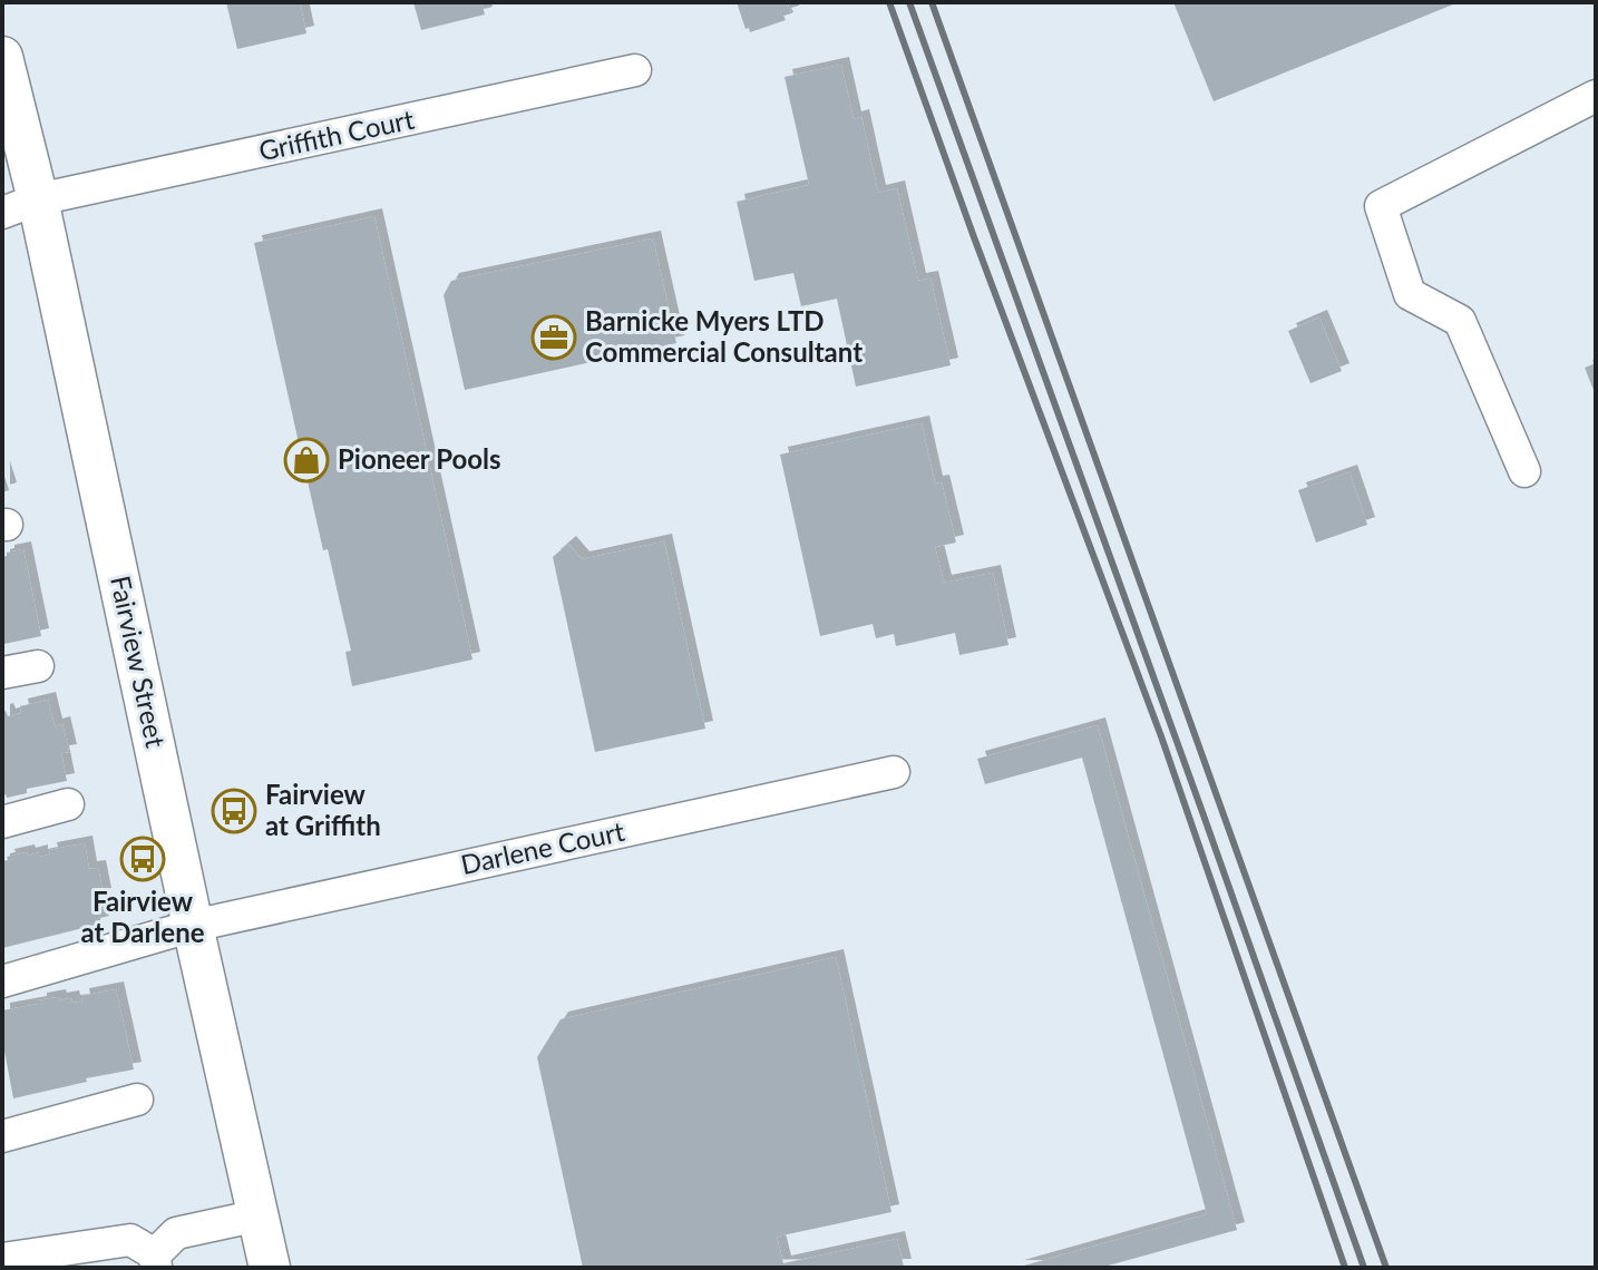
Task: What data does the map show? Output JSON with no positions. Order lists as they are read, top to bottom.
{
  "streets": {
    "main road": ["Fairview Street"],
    "street": ["Griffith Court", "Darlene Court"]
  },
  "crossings": [
    ["Griffith Court", "Fairview Street"],
    ["Fairview Street", "Darlene Court"]
  ],
  "places": {
    "office": ["Barnicke Myers LTD Commercial Consultant"],
    "shop": ["Pioneer Pools"],
    "bus stop": ["Fairview at Griffith", "Fairview at Darlene"]
  }
}
